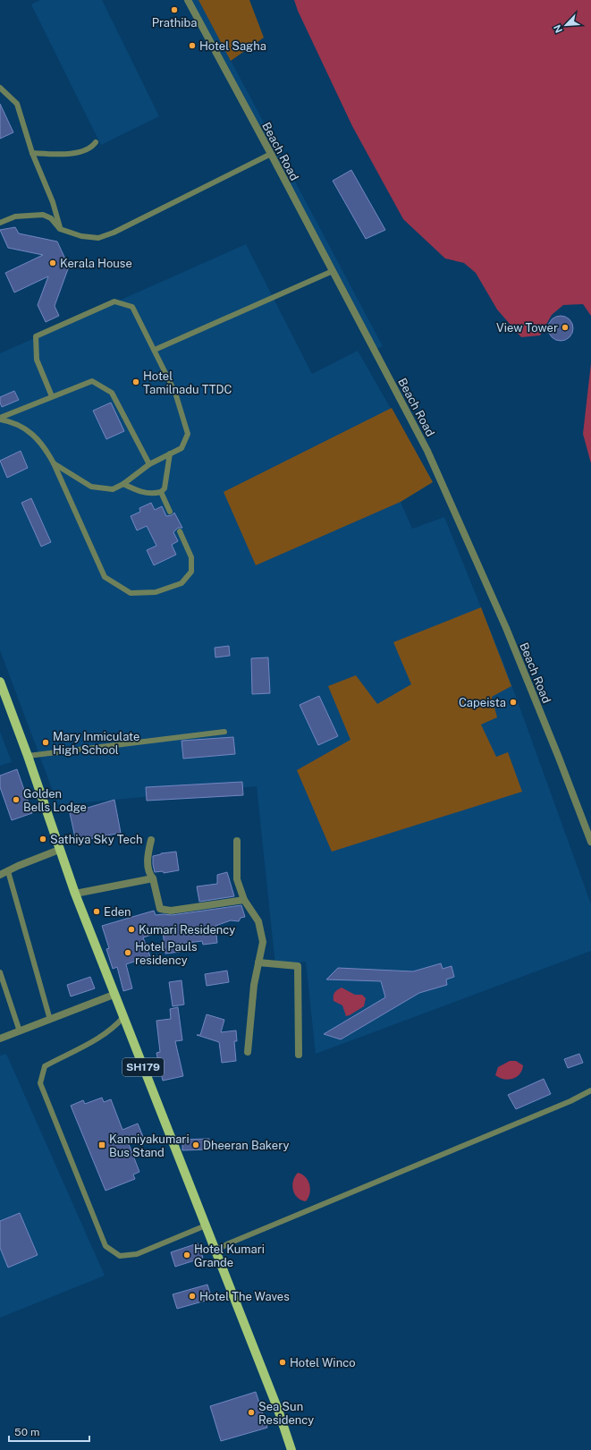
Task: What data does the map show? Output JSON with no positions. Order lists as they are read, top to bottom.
{
  "streets": {
    "main road": ["SH179"],
    "street": ["Beach Road"]
  },
  "places": {
    "other": [
      "Prathiba",
      "Hotel Sagha",
      "Kerala House",
      "View Tower",
      "Hotel Tamilnadu TTDC",
      "Capeista",
      "Mary Inmiculate High School",
      "Golden Bells Lodge",
      "Sathiya Sky Tech",
      "Eden",
      "Kumari Residency",
      "Hotel Pauls residency",
      "Dheeran Bakery",
      "Hotel Kumari Grande",
      "Hotel The Waves",
      "Hotel Winco",
      "Sea Sun Residency"
    ],
    "transit": ["Kanniyakumari Bus Stand"]
  },
  "scale_bar": "50 m",
  "north": "bottom left"
}
